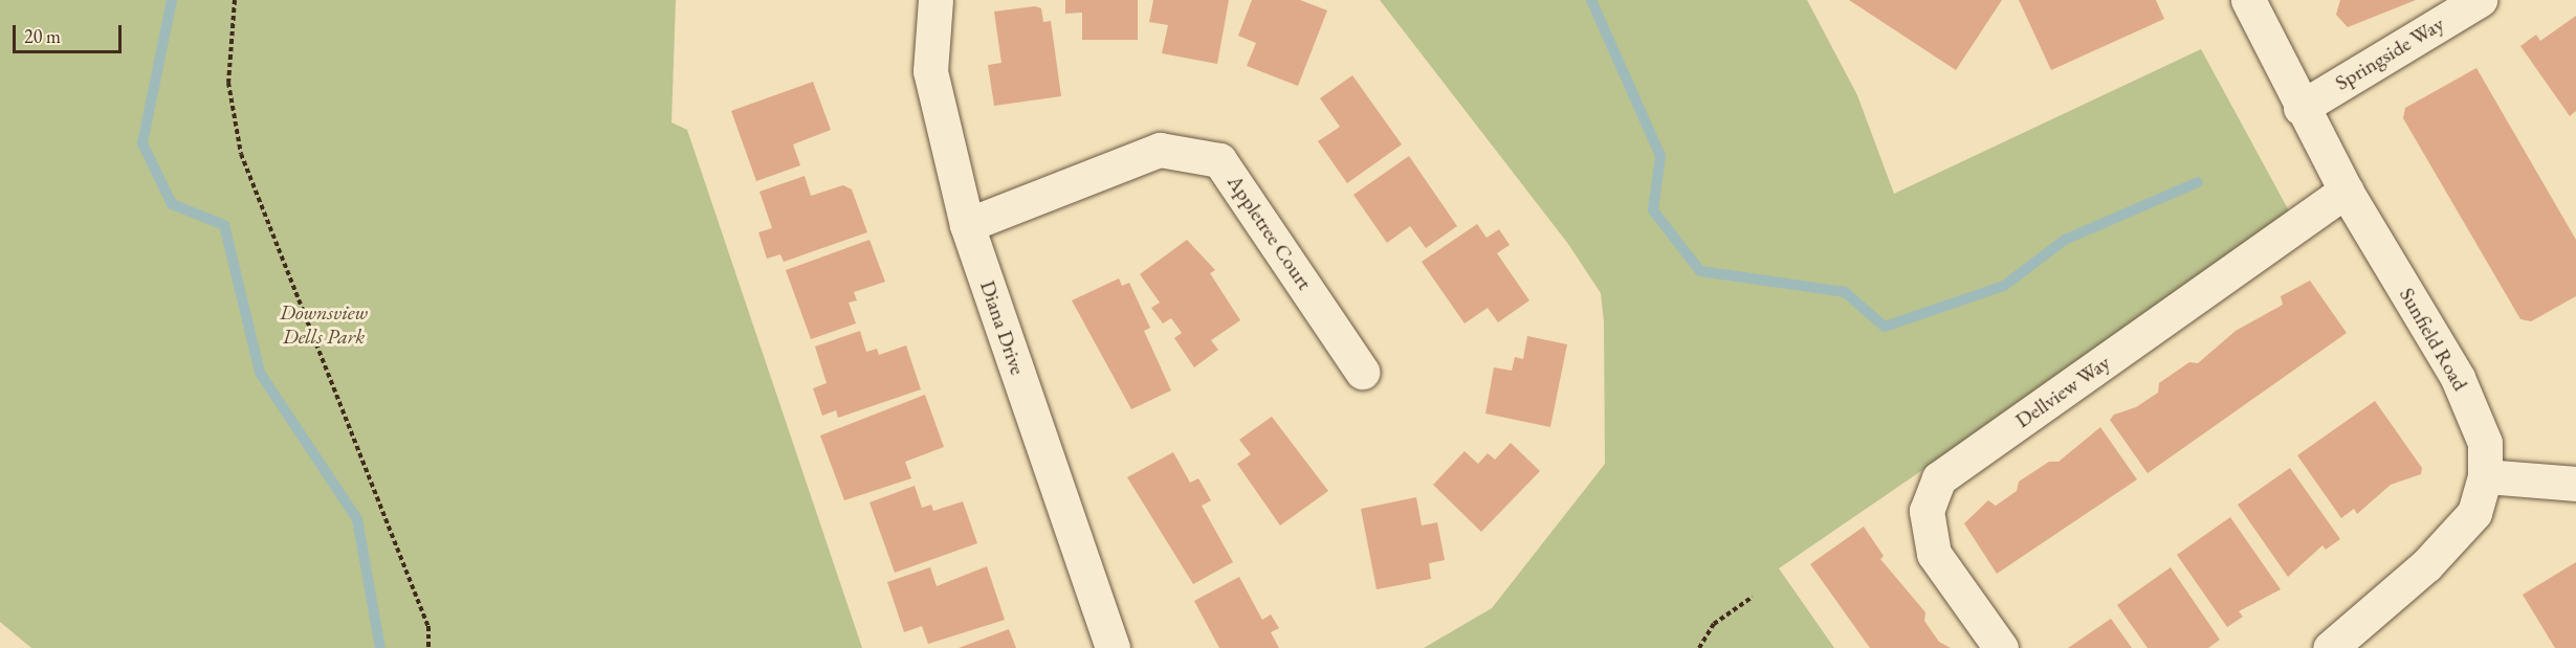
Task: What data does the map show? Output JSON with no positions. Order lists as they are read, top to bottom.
{
  "streets": {
    "street": [
      "Springside Way",
      "Appletree Court",
      "Diana Drive",
      "Sunfield Road",
      "Dellview Way"
    ]
  },
  "crossings": [
    ["Springside Way", "Sunfield Road"],
    ["Appletree Court", "Diana Drive"],
    ["Sunfield Road", "Dellview Way"]
  ],
  "parks": ["Downsview Dells Park"],
  "scale_bar": "20 m"
}
